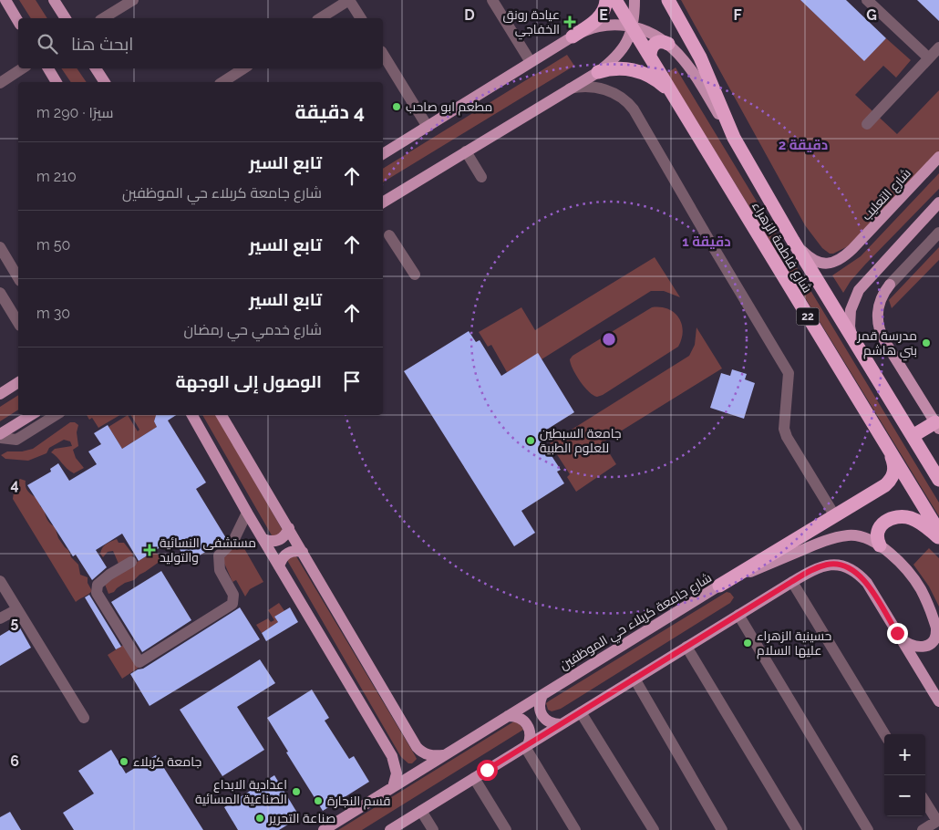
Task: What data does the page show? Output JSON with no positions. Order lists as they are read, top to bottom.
{
  "streets": {
    "highway": ["شارع فاطمة الزهراء", "22"],
    "main road": ["شارع التعليب", "شارع جامعة كربلاء حي الموظفين"]
  },
  "crossings": [
    ["شارع التعليب", "شارع فاطمة الزهراء"]
  ],
  "places": {
    "health": ["عيادة رونق الخفاجي", "مستشفى النسائية والتوليد"],
    "other": [
      "مطعم ابو صاحب",
      "مدرسة قمر بني هاشم",
      "جامعة السبطين للعلوم الطبية",
      "حسينية الزهراء عليها السلام",
      "جامعة كربلاء",
      "اعدادية الابداع الصناعية المسائية",
      "قسم النجارة",
      "صناعة التحرير"
    ]
  },
  "page": {
    "search": "ابحث هنا",
    "heading": ["4 دقيقة", "سيرًا · 290 m"],
    "list": [
      ["تابع السير", "شارع جامعة كربلاء حي الموظفين", "210 m"],
      ["تابع السير", "50 m"],
      ["تابع السير", "شارع خدمي حي رمضان", "30 m"],
      "الوصول إلى الوجهة"
    ],
    "map_buttons": ["+", "−"]
  },
  "grid": {
    "columns": [
      "D",
      "E",
      "F",
      "G"
    ],
    "rows": ["4", "5", "6"]
  },
  "rings": ["2 دقيقة", "1 دقيقة"]
}
